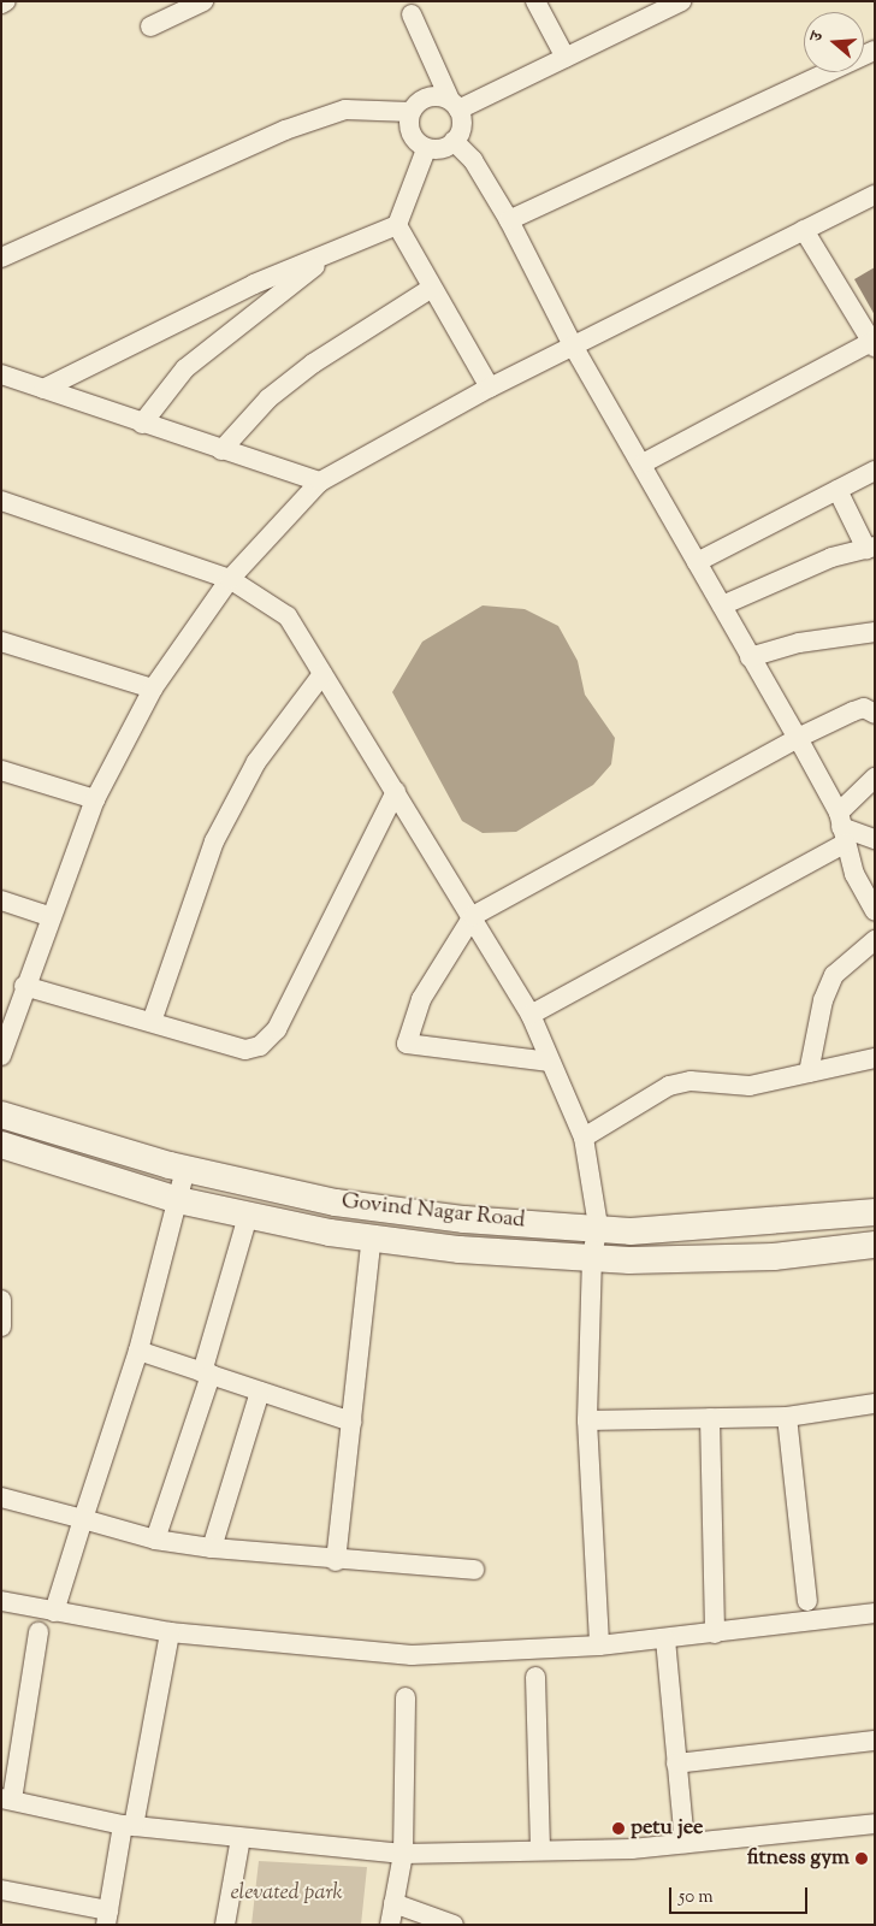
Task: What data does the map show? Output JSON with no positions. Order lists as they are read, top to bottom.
{
  "streets": {
    "main road": ["Govind Nagar Road"]
  },
  "parks": ["elevated park"],
  "places": ["petu jee", "fitness gym"],
  "scale_bar": "50 m",
  "north": "left"
}
